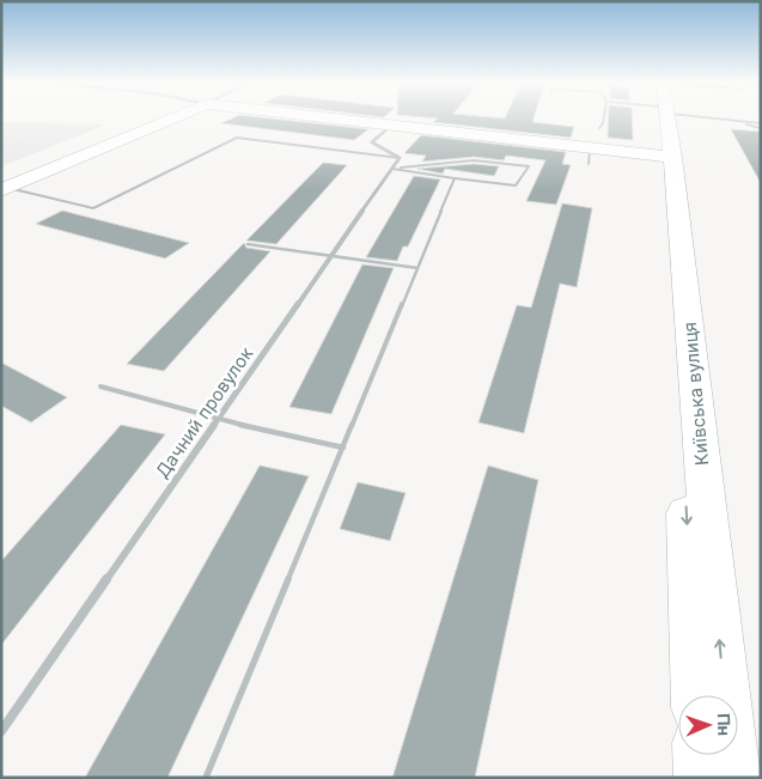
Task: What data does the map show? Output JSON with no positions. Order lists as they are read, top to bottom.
{
  "streets": {
    "main road": ["Київська вулиця"],
    "street": ["Дачний провулок"]
  },
  "north": "right"
}
